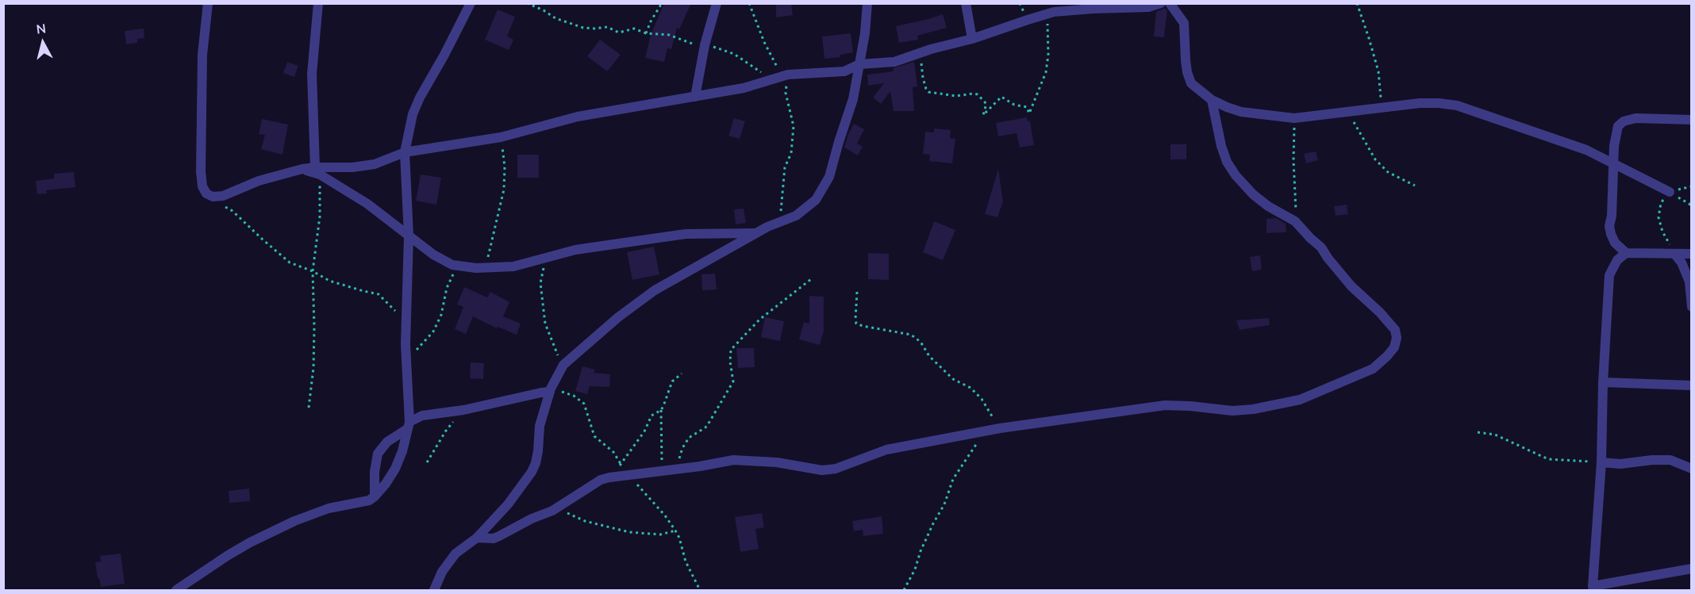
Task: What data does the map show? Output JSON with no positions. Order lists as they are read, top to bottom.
{
  "north": "top"
}
